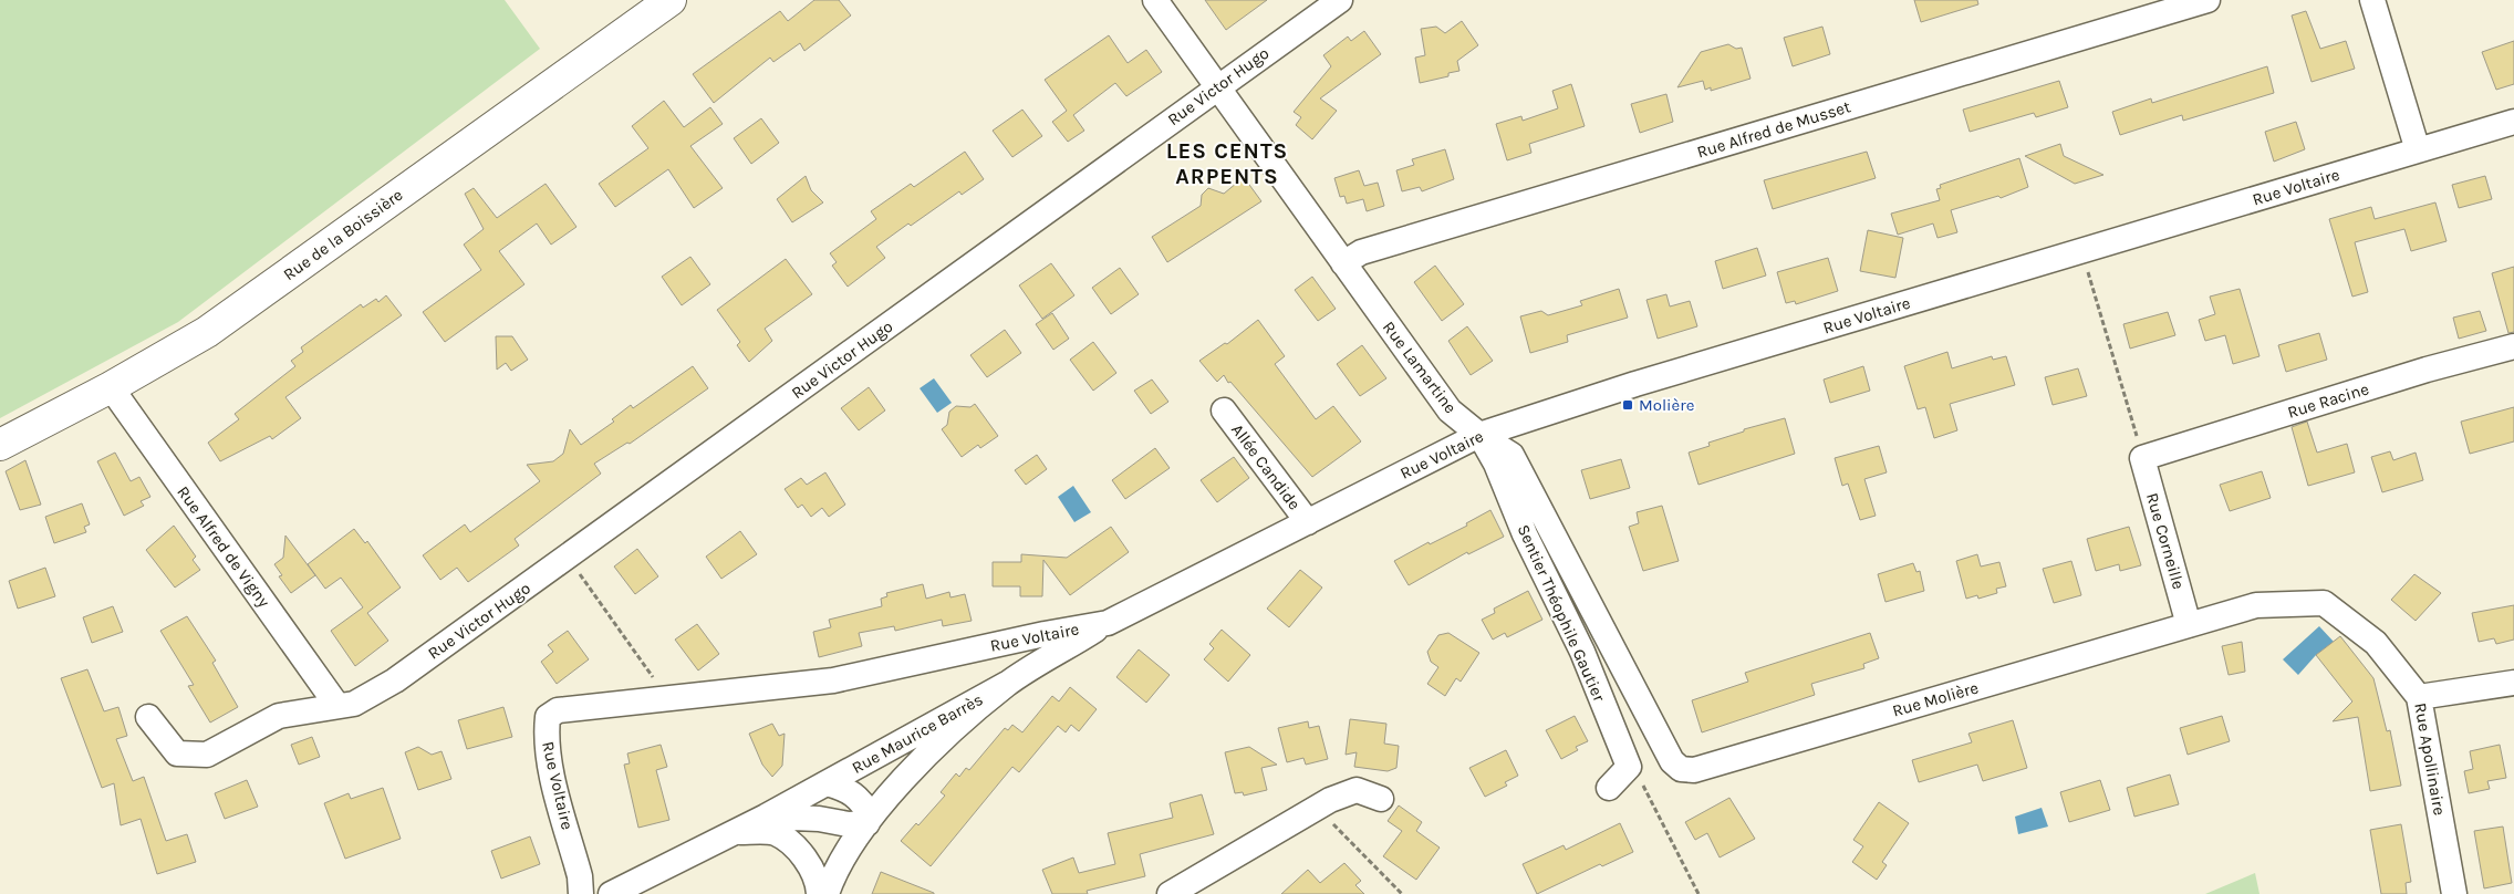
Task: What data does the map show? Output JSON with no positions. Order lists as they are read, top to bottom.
{
  "streets": {
    "main road": ["Rue de la Boissière"],
    "street": [
      "Rue Victor Hugo",
      "Rue Alfred de Musset",
      "Rue Voltaire",
      "Rue Lamartine",
      "Rue Racine",
      "Allée Candide",
      "Rue Corneille",
      "Rue Alfred de Vigny",
      "Sentier Théophile Gautier",
      "Rue Molière",
      "Rue Maurice Barrès",
      "Rue Apollinaire"
    ]
  },
  "crossings": [
    ["Rue Victor Hugo", "Rue Lamartine"],
    ["Rue Victor Hugo", "Rue Alfred de Vigny"],
    ["Rue Alfred de Musset", "Rue Lamartine"],
    ["Rue Voltaire", "Rue Lamartine"],
    ["Rue Voltaire", "Allée Candide"],
    ["Rue Voltaire", "Sentier Théophile Gautier"],
    ["Rue de la Boissière", "Rue Alfred de Vigny"],
    ["Rue Lamartine", "Sentier Théophile Gautier"],
    ["Rue Racine", "Rue Corneille"],
    ["Rue Corneille", "Rue Molière"],
    ["Rue Corneille", "Rue Apollinaire"],
    ["Sentier Théophile Gautier", "Rue Molière"],
    ["Rue Molière", "Rue Apollinaire"]
  ],
  "districts": ["LES CENTS ARPENTS"],
  "places": {
    "transit": ["Molière"]
  }
}
